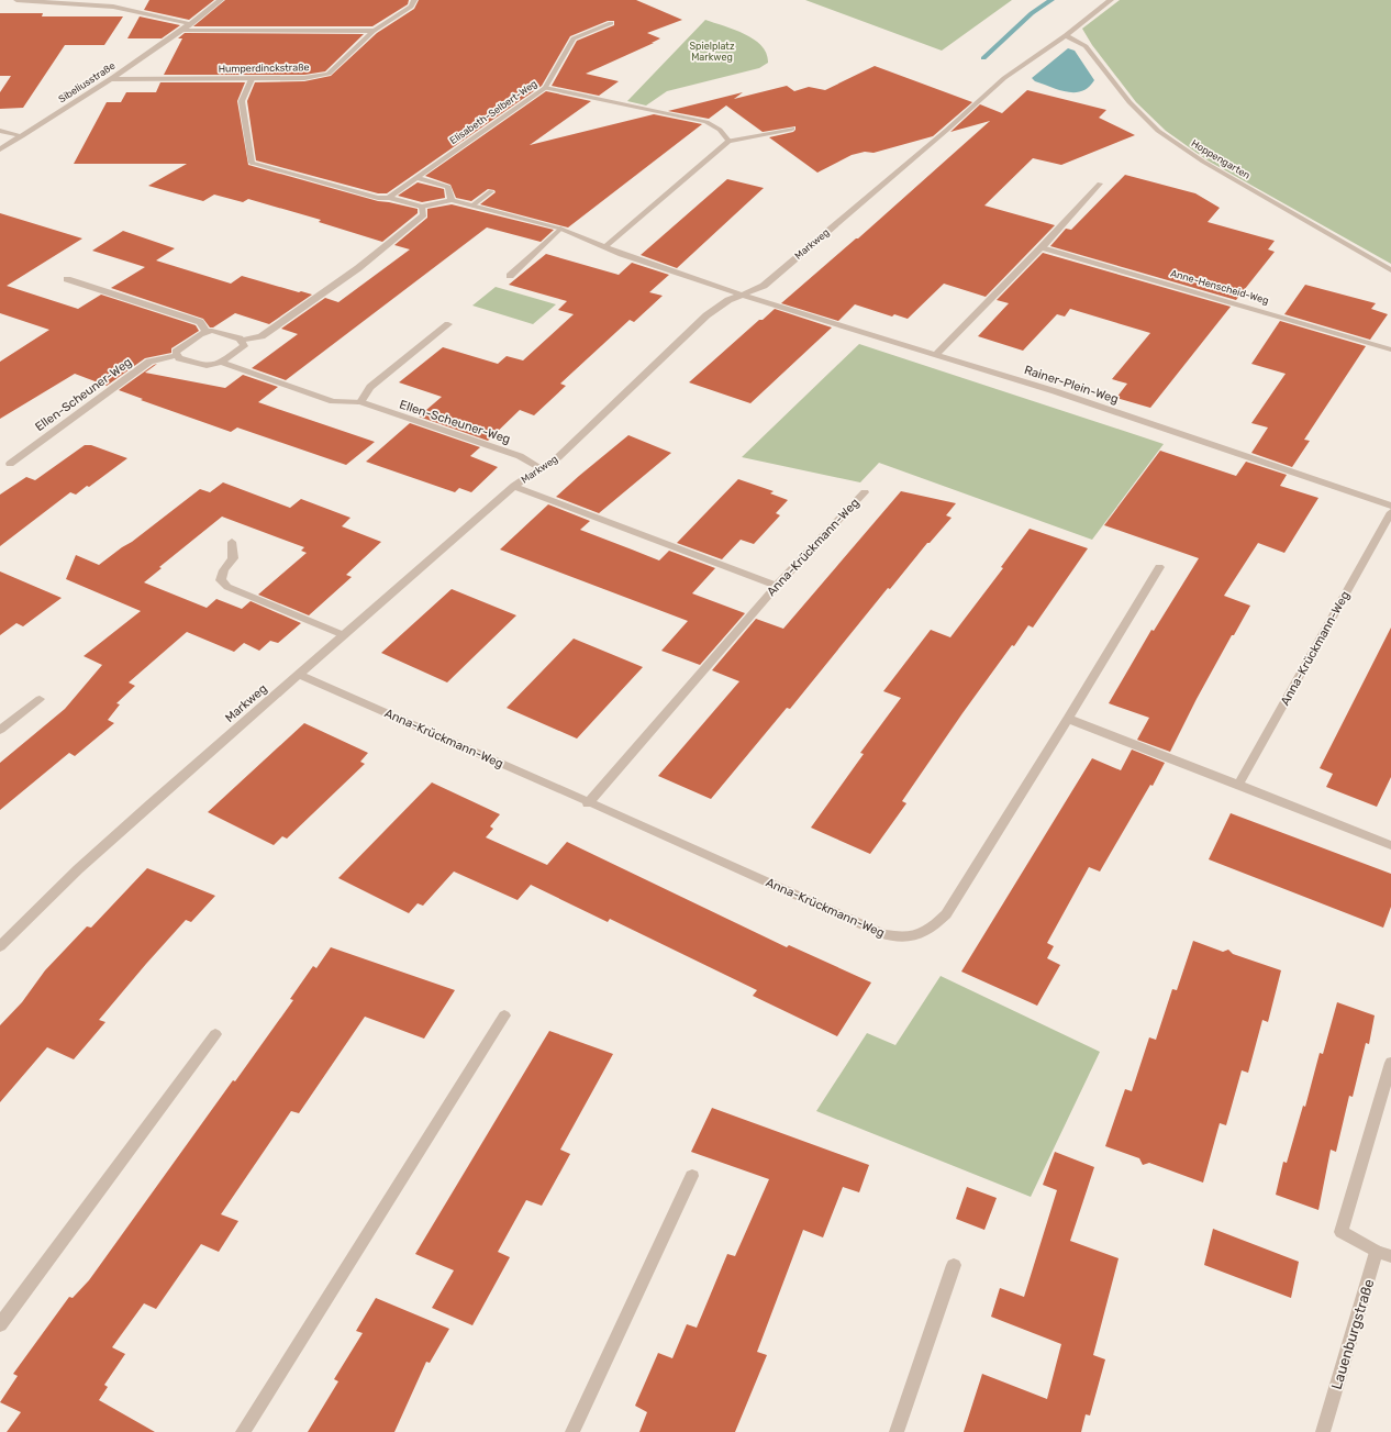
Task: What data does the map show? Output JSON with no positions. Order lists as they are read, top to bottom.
{
  "streets": {
    "street": [
      "Humperdinckstraße",
      "Sibeliusstraße",
      "Elisabeth-Selbert-Weg",
      "Hoppengarten",
      "Markweg",
      "Anne-Henscheid-Weg",
      "Rainer-Plein-Weg",
      "Ellen-Scheuner-Weg",
      "Anna-Krückmann-Weg",
      "Lauenburgstraße"
    ]
  },
  "crossings": [
    ["Humperdinckstraße", "Sibeliusstraße"],
    ["Hoppengarten", "Markweg"],
    ["Markweg", "Rainer-Plein-Weg"],
    ["Markweg", "Ellen-Scheuner-Weg"],
    ["Markweg", "Anna-Krückmann-Weg"]
  ],
  "parks": ["Spielplatz Markweg"]
}
